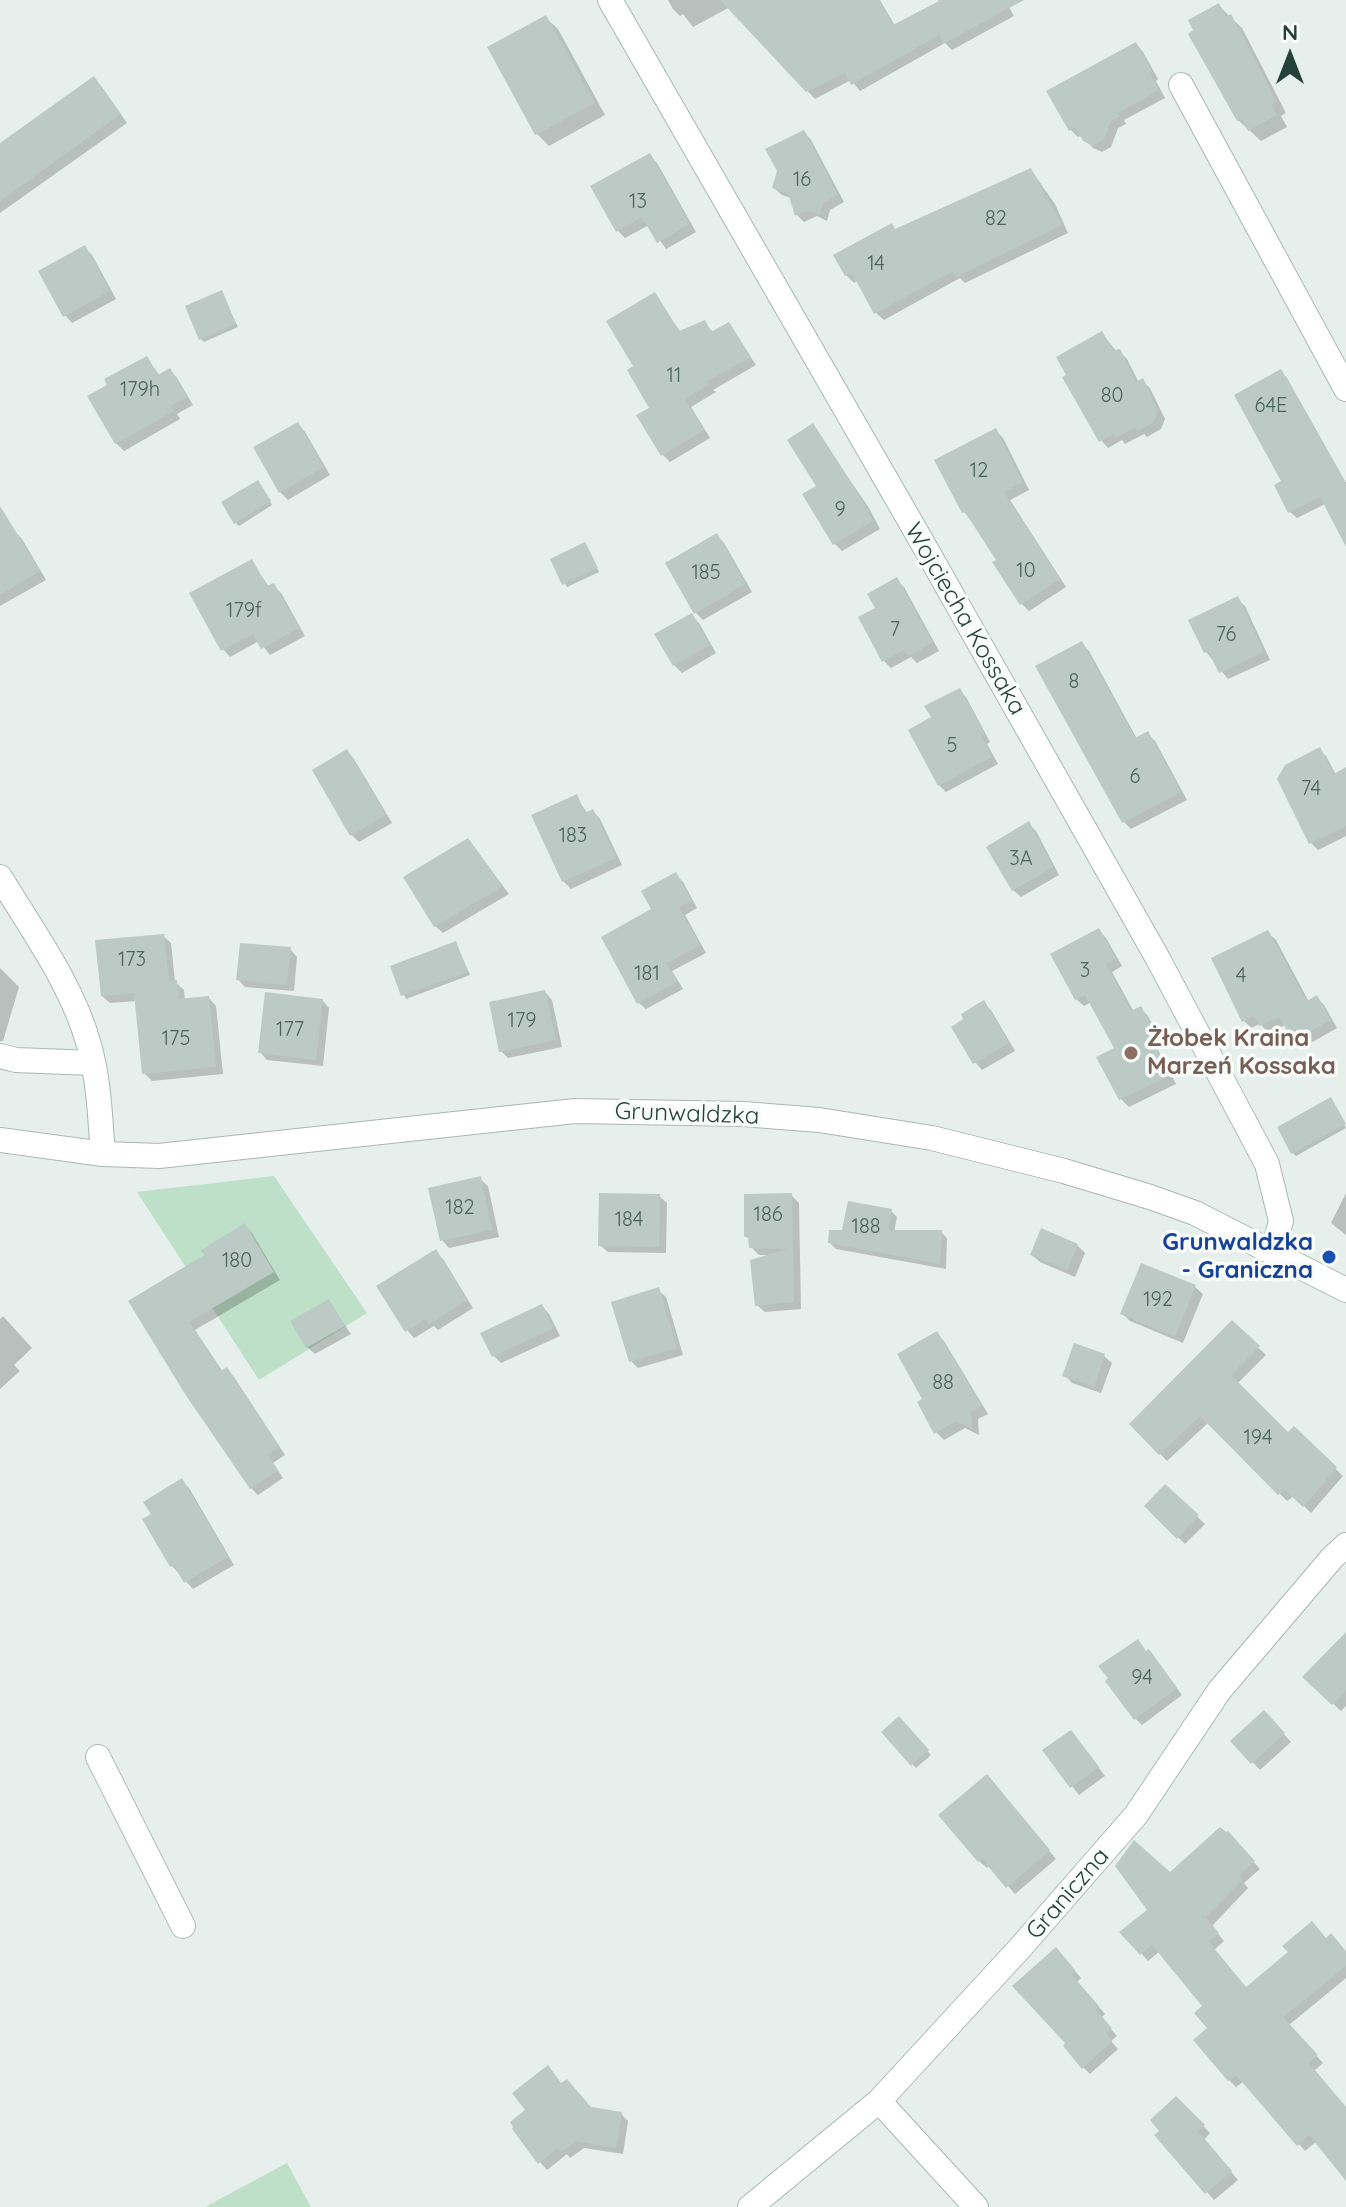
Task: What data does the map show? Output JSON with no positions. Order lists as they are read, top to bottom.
{
  "streets": {
    "street": ["Wojciecha Kossaka", "Grunwaldzka", "Graniczna"]
  },
  "crossings": [
    ["Wojciecha Kossaka", "Grunwaldzka"]
  ],
  "places": ["Żłobek Kraina Marzeń Kossaka", "Grunwaldzka - Graniczna"],
  "house_numbers": [
    "16",
    "13",
    "82",
    "14",
    "11",
    "179h",
    "80",
    "64E",
    "12",
    "9",
    "10",
    "185",
    "179f",
    "7",
    "76",
    "8",
    "5",
    "6",
    "74",
    "183",
    "3A",
    "173",
    "3",
    "181",
    "4",
    "179",
    "177",
    "175",
    "182",
    "186",
    "184",
    "188",
    "180",
    "192",
    "88",
    "194",
    "94"
  ],
  "north": "top"
}
